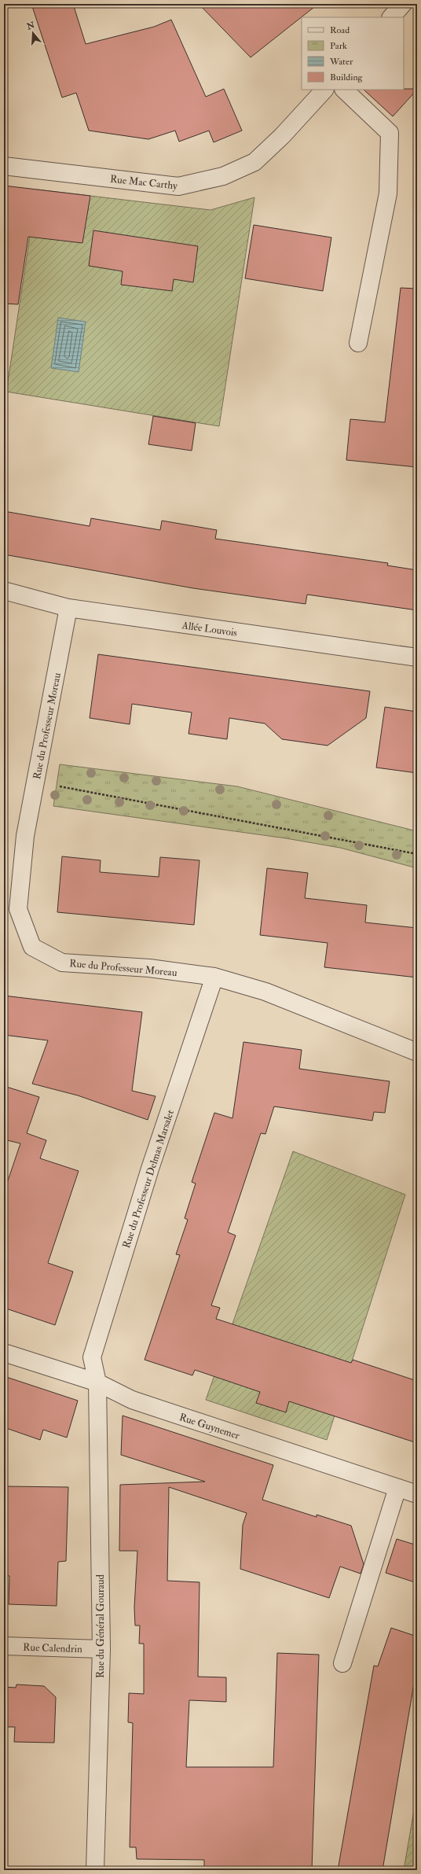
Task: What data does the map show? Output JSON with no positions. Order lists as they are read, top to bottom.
{
  "streets": {
    "street": [
      "Rue Mac Carthy",
      "Allée Louvois",
      "Rue du Professeur Moreau",
      "Rue du Professeur Delmas Marsalet",
      "Rue Guynemer",
      "Rue du Général Gouraud",
      "Rue Calendrin"
    ]
  },
  "crossings": [
    ["Allée Louvois", "Rue du Professeur Moreau"],
    ["Rue du Professeur Moreau", "Rue du Professeur Delmas Marsalet"],
    ["Rue du Professeur Delmas Marsalet", "Rue Guynemer"],
    ["Rue du Professeur Delmas Marsalet", "Rue du Général Gouraud"],
    ["Rue Guynemer", "Rue du Général Gouraud"],
    ["Rue du Général Gouraud", "Rue Calendrin"]
  ],
  "legend": [
    "Road",
    "Park",
    "Water",
    "Building"
  ],
  "north": "top"
}
